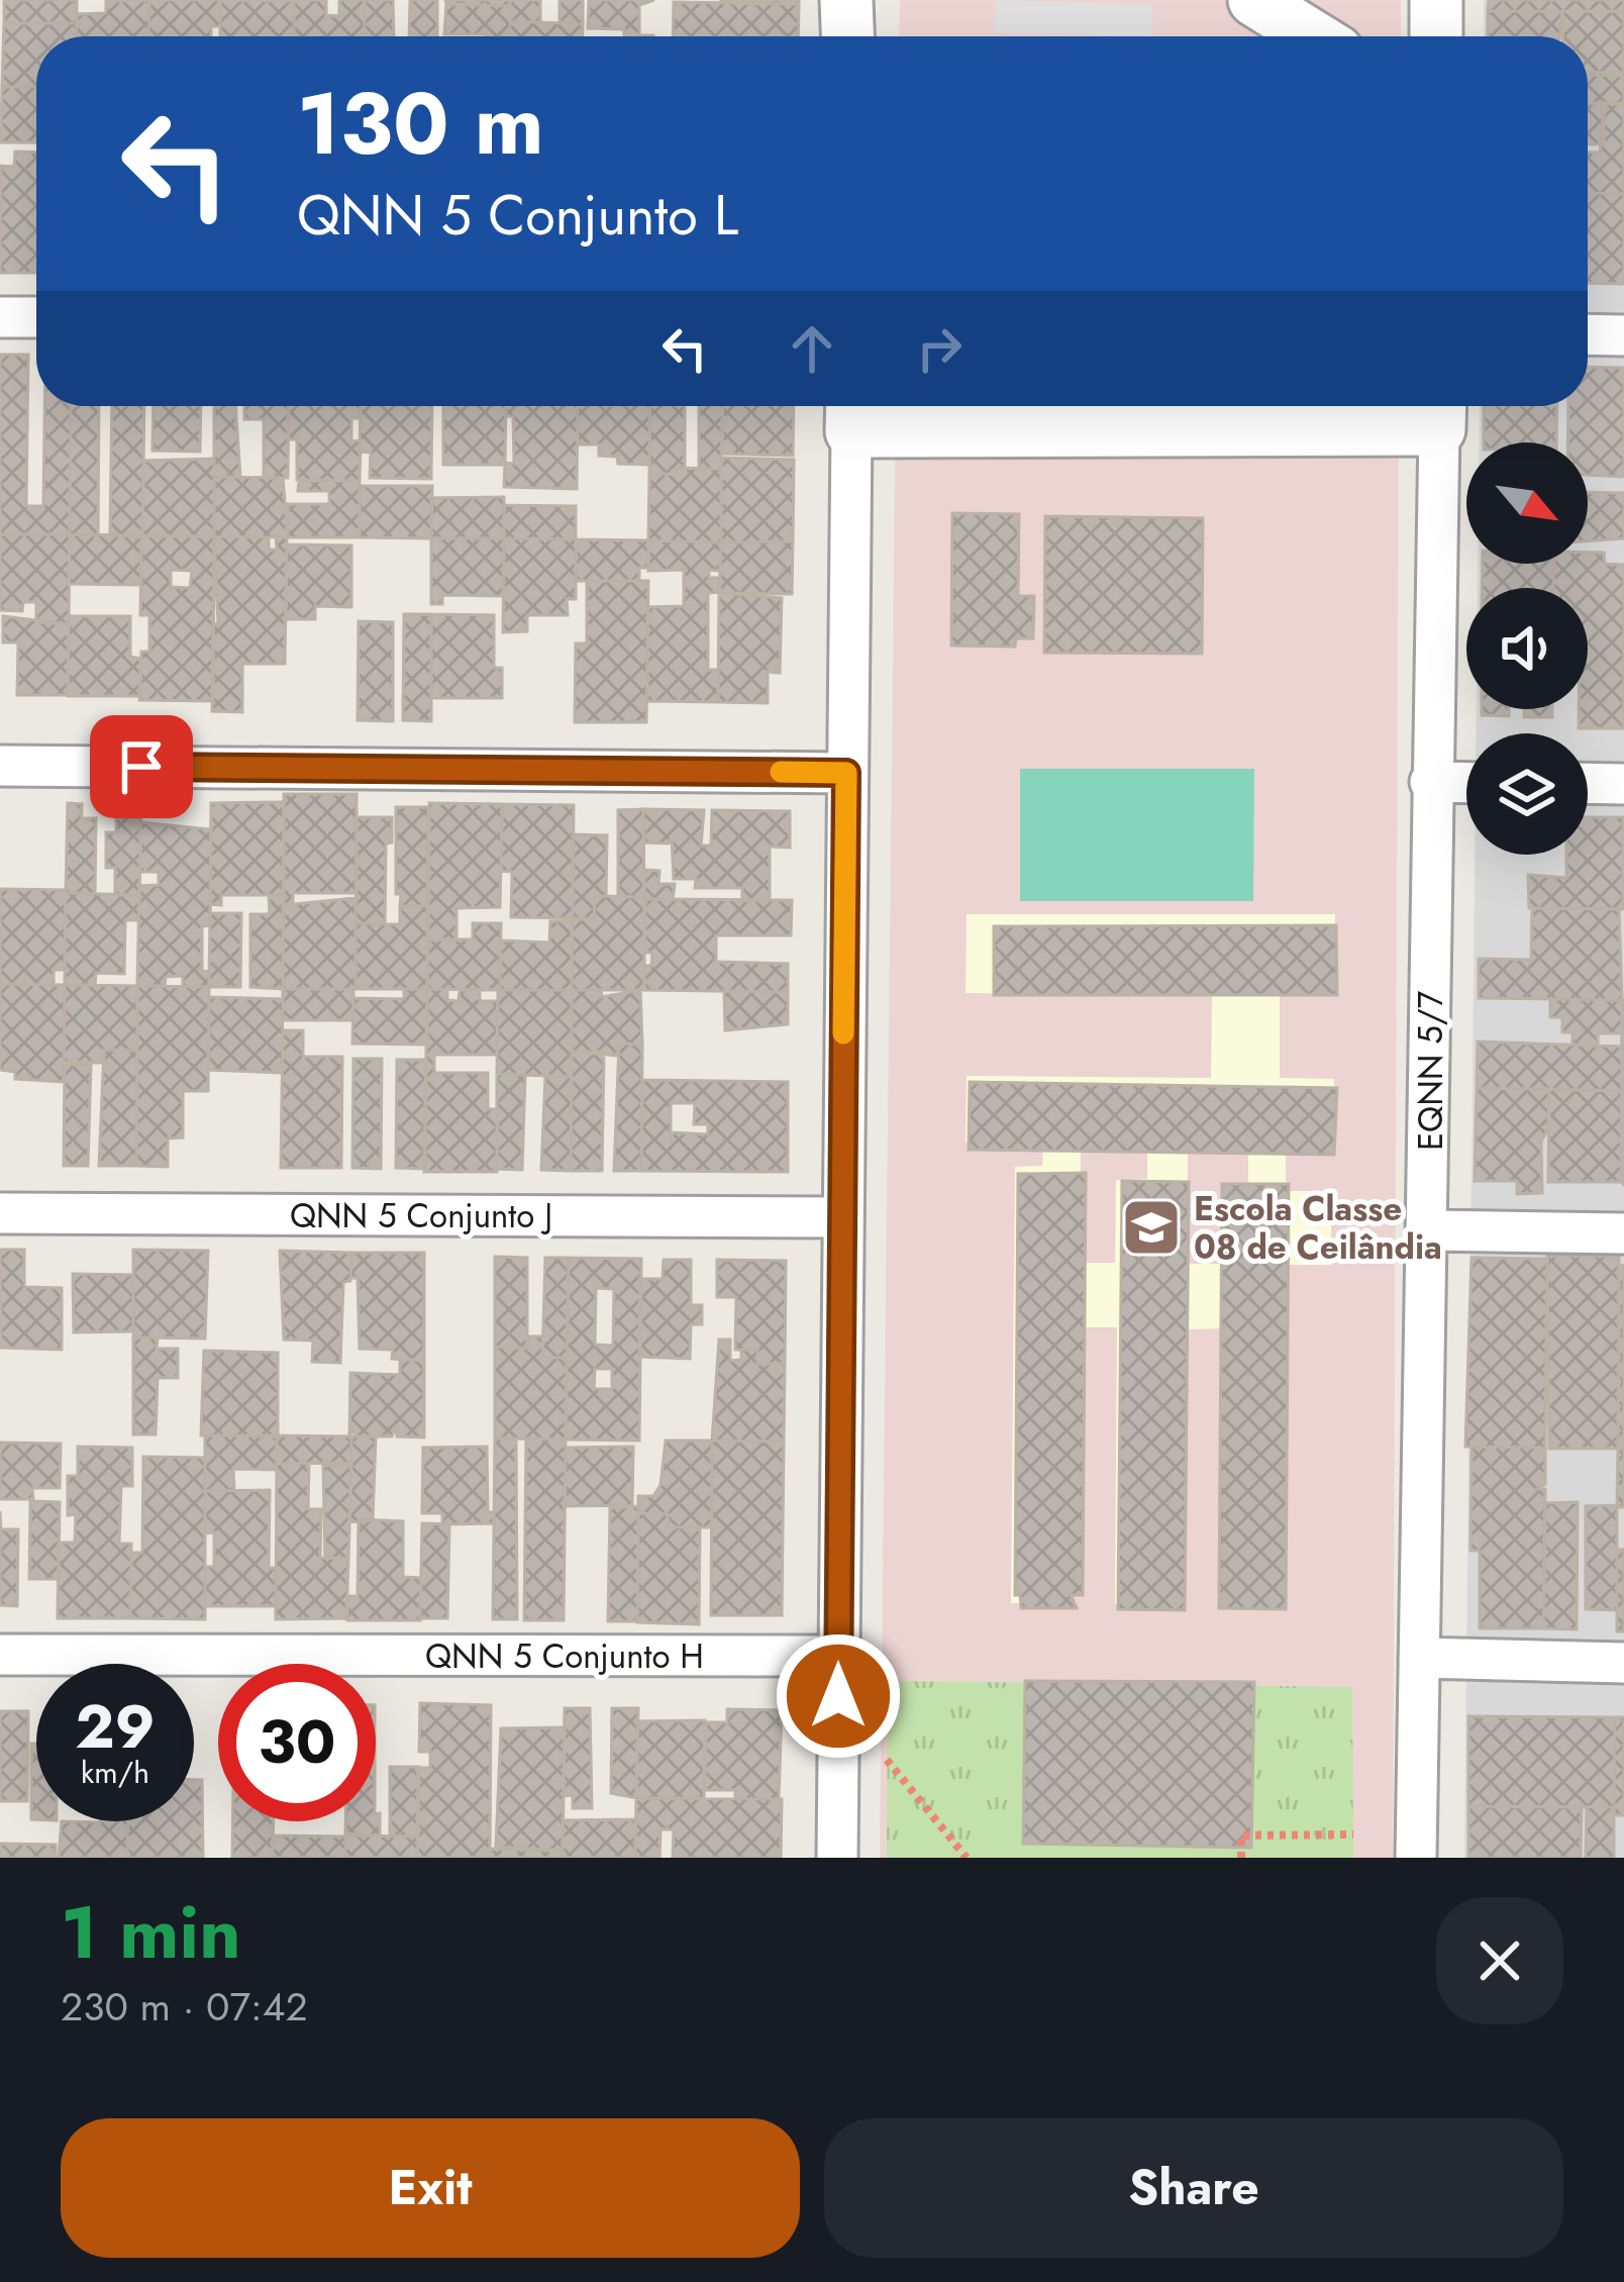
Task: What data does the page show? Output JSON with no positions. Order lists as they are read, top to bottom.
{
  "streets": {
    "street": ["EQNN 5/7", "QNN 5 Conjunto J", "QNN 5 Conjunto H"]
  },
  "places": {
    "school or university": ["Escola Classe 08 de Ceilândia"]
  },
  "north": "bottom right",
  "page": {
    "turn": ["130 m", "QNN 5 Conjunto L"],
    "speed": "29 km/h",
    "limit": "30",
    "heading": ["1 min", "230 m · 07:42"],
    "buttons": ["Exit", "Share"]
  }
}
